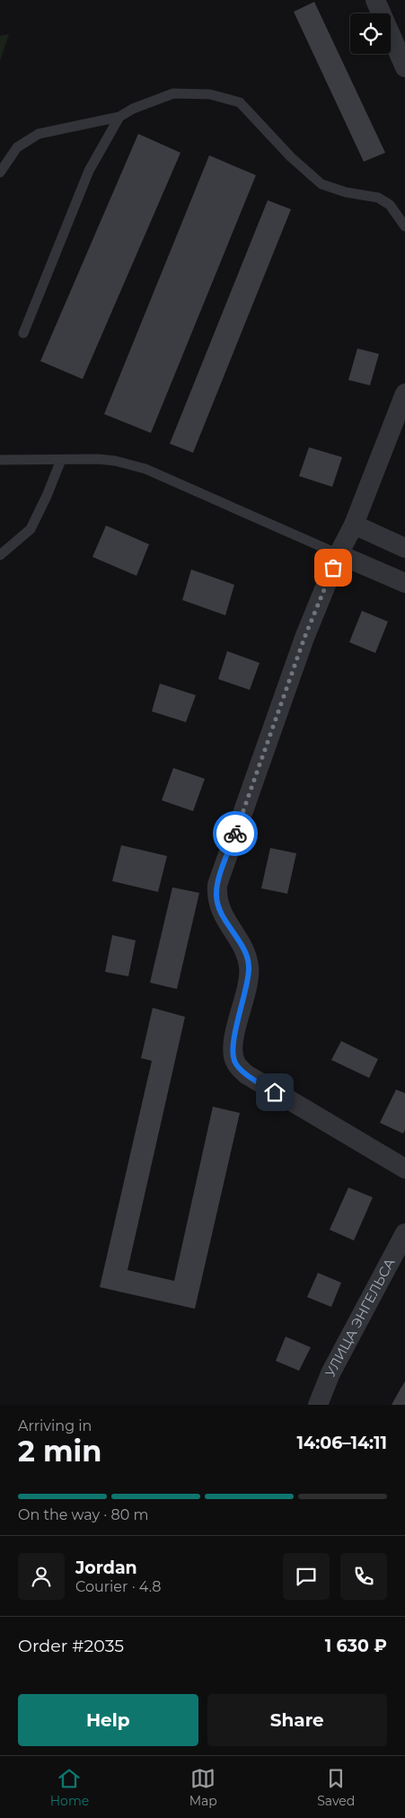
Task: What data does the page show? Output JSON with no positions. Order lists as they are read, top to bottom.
{
  "streets": {
    "street": ["УЛИЦА ЭНГЕЛЬСА"]
  },
  "page": {
    "heading": ["2 min", "Arriving in", "14:06–14:11"],
    "panel": [
      "Jordan",
      "Courier · 4.8",
      "Order #2035",
      "1 630 ₽"
    ],
    "bar": "On the way · 80 m",
    "buttons": ["Help", "Share"],
    "tabs": ["Home", "Map", "Saved"]
  }
}
